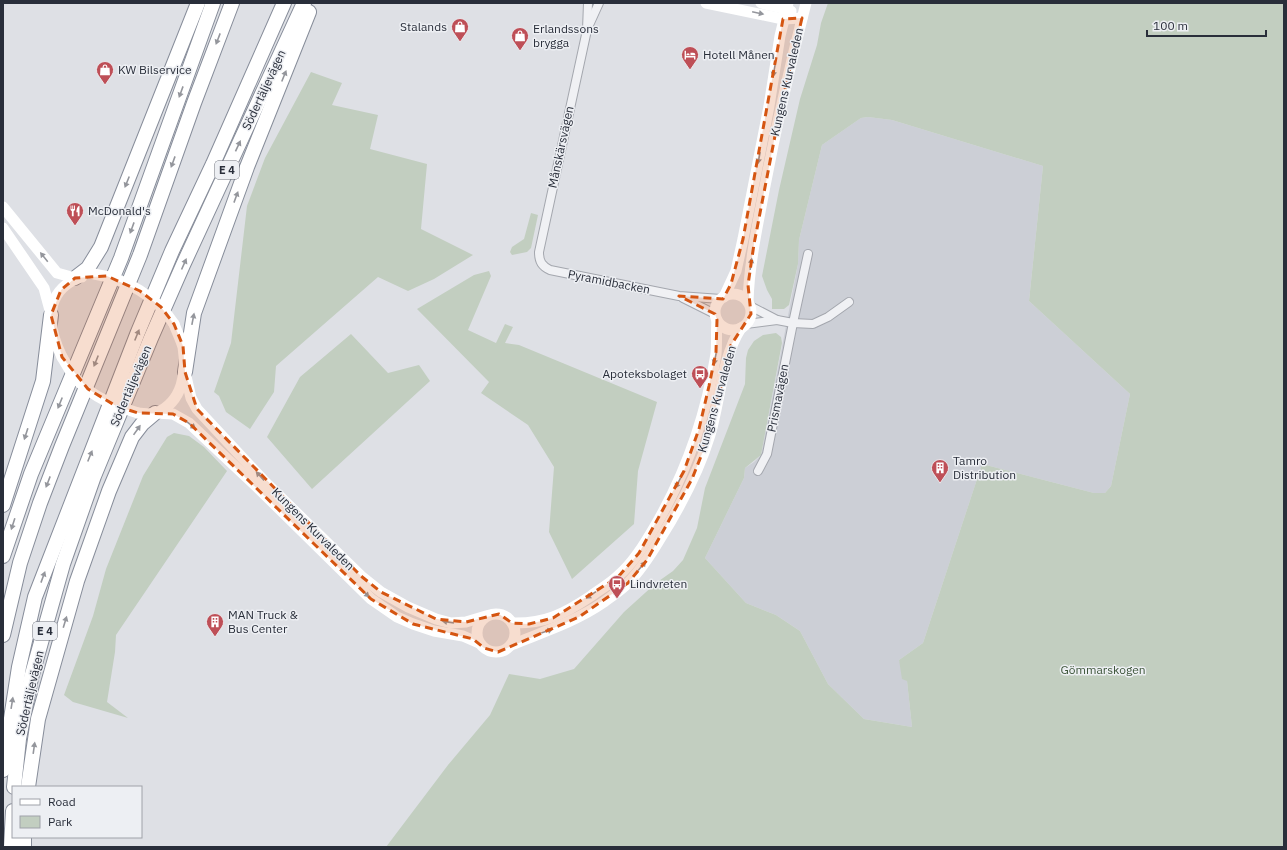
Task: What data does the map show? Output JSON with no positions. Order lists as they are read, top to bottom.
{
  "streets": {
    "highway": ["Södertäljevägen", "E 4"],
    "street": [
      "Kungens Kurvaleden",
      "Månskärsvägen",
      "Pyramidbacken",
      "Prismavägen"
    ]
  },
  "crossings": [
    ["Kungens Kurvaleden", "Pyramidbacken"],
    ["Månskärsvägen", "Pyramidbacken"]
  ],
  "parks": ["Gömmarskogen"],
  "places": {
    "shop": ["Stalands", "Erlandssons brygga", "KW Bilservice"],
    "hotel": ["Hotell Månen"],
    "restaurant": ["McDonald's"],
    "bus stop": ["Apoteksbolaget", "Lindvreten"],
    "building": ["Tamro Distribution", "MAN Truck & Bus Center"]
  },
  "legend": ["Road", "Park"],
  "scale_bar": "100 m"
}
